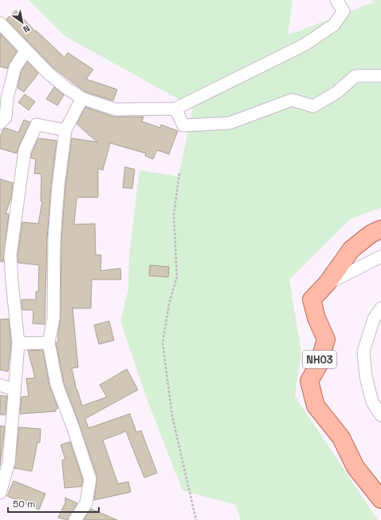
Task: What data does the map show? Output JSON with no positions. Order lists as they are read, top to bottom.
{
  "streets": {
    "main road": ["NH03"]
  },
  "scale_bar": "50 m",
  "north": "bottom right"
}
